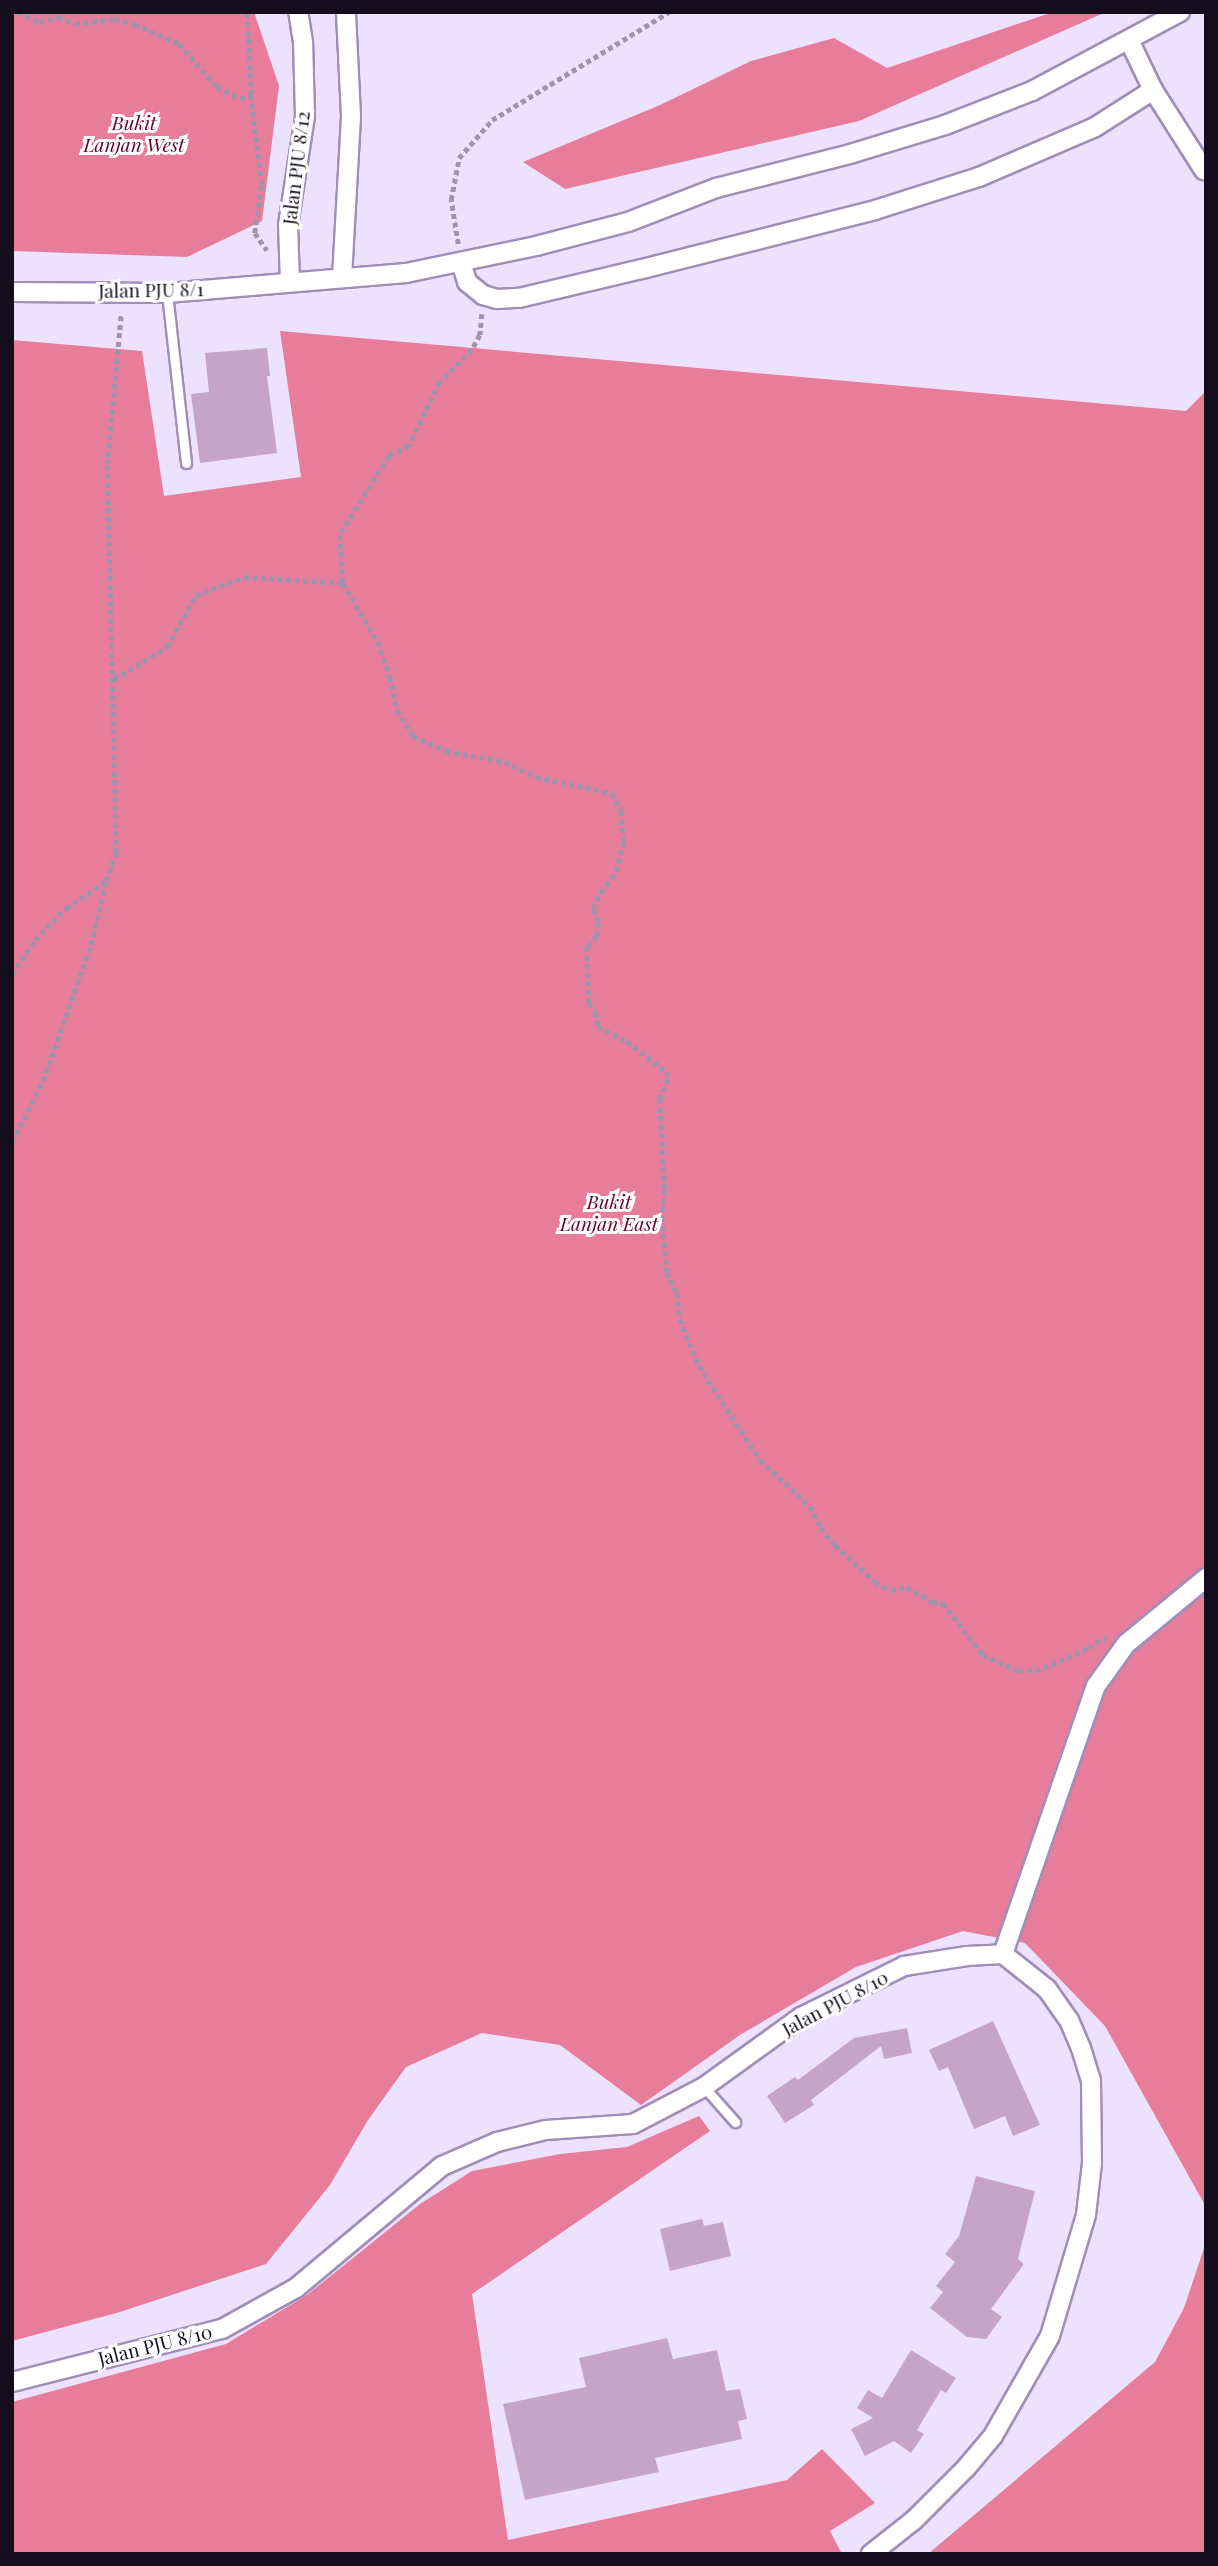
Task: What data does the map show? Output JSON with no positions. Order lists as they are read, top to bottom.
{
  "streets": {
    "street": ["Jalan PJU 8/12", "Jalan PJU 8/1", "Jalan PJU 8/10"]
  },
  "crossings": [
    ["Jalan PJU 8/12", "Jalan PJU 8/1"]
  ],
  "parks": ["Bukit Lanjan West", "Bukit Lanjan East"]
}
